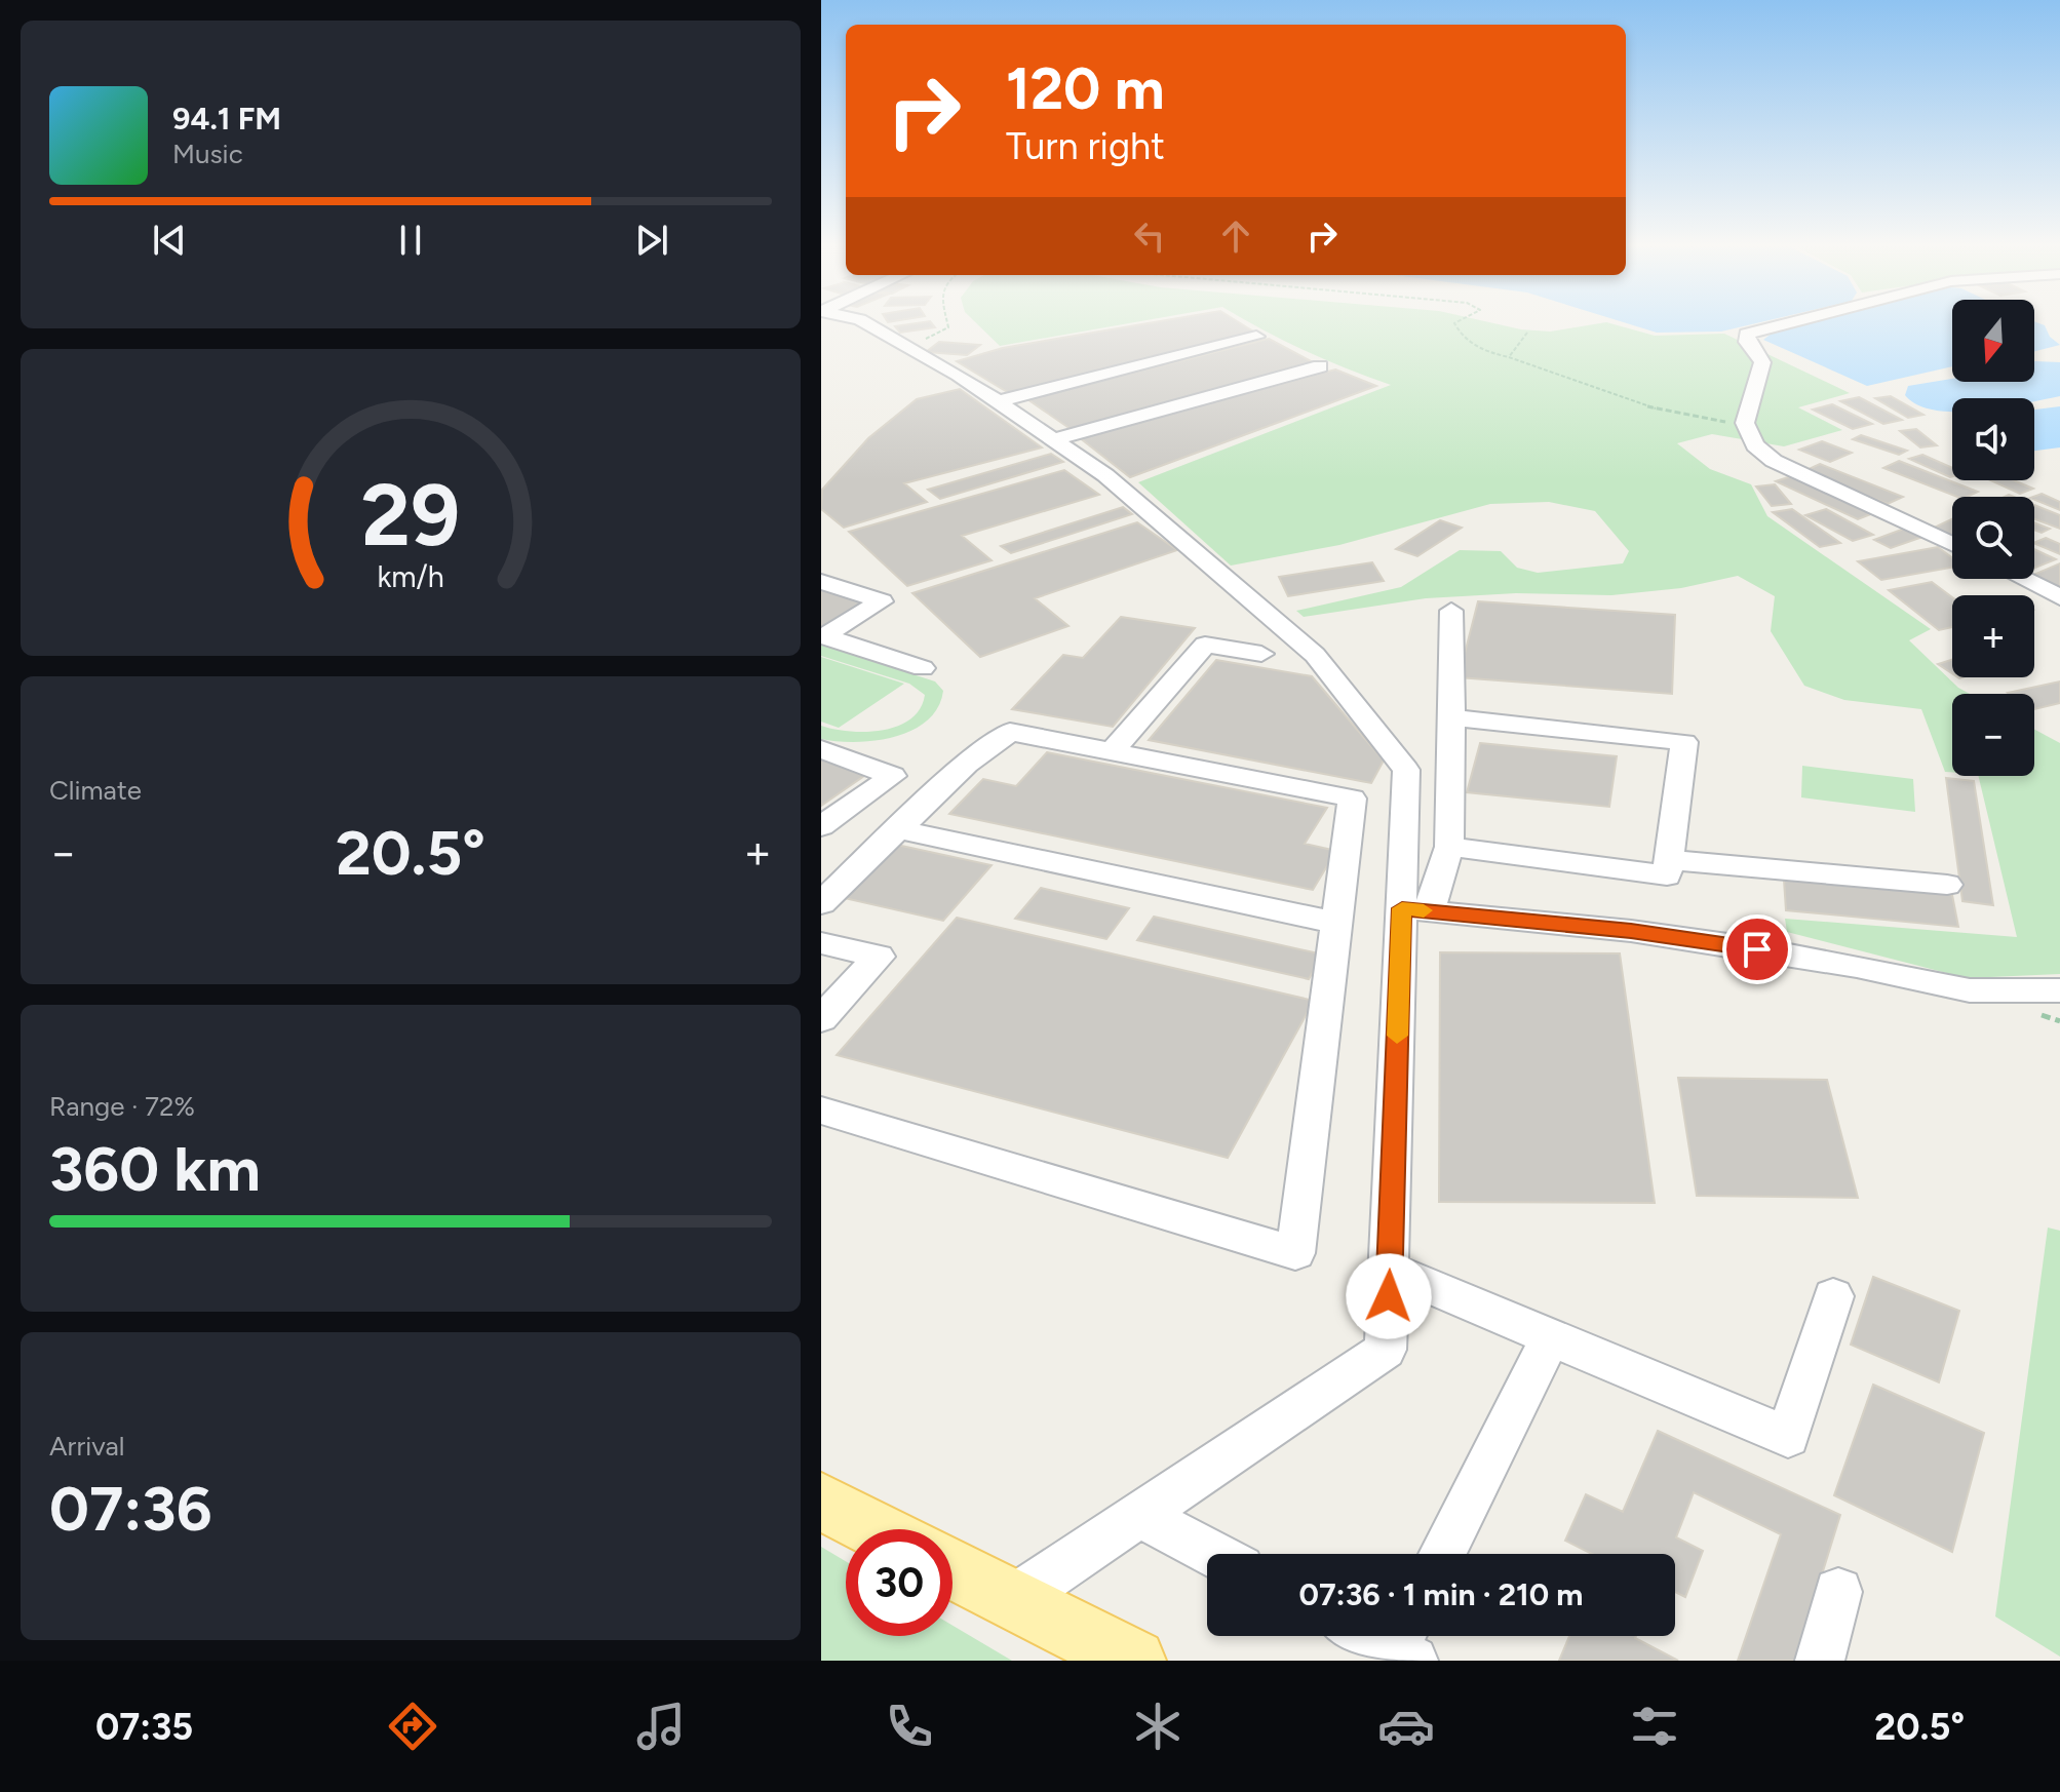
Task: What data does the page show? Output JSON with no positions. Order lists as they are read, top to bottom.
{
  "north": "bottom",
  "page": {
    "turn": ["120 m", "Turn right"],
    "song": ["94.1 FM", "Music"],
    "map_buttons": ["+", "−"],
    "tile": [
      "Climate",
      ["Range · 72%", "360 km"],
      ["Arrival", "07:36"]
    ],
    "heat": ["−", "20.5°", "+"],
    "limit": "30",
    "trip": "07:36 · 1 min · 210 m",
    "tabs": ["07:35", "20.5°"],
    "gauge": ["29", "km/h"]
  }
}
